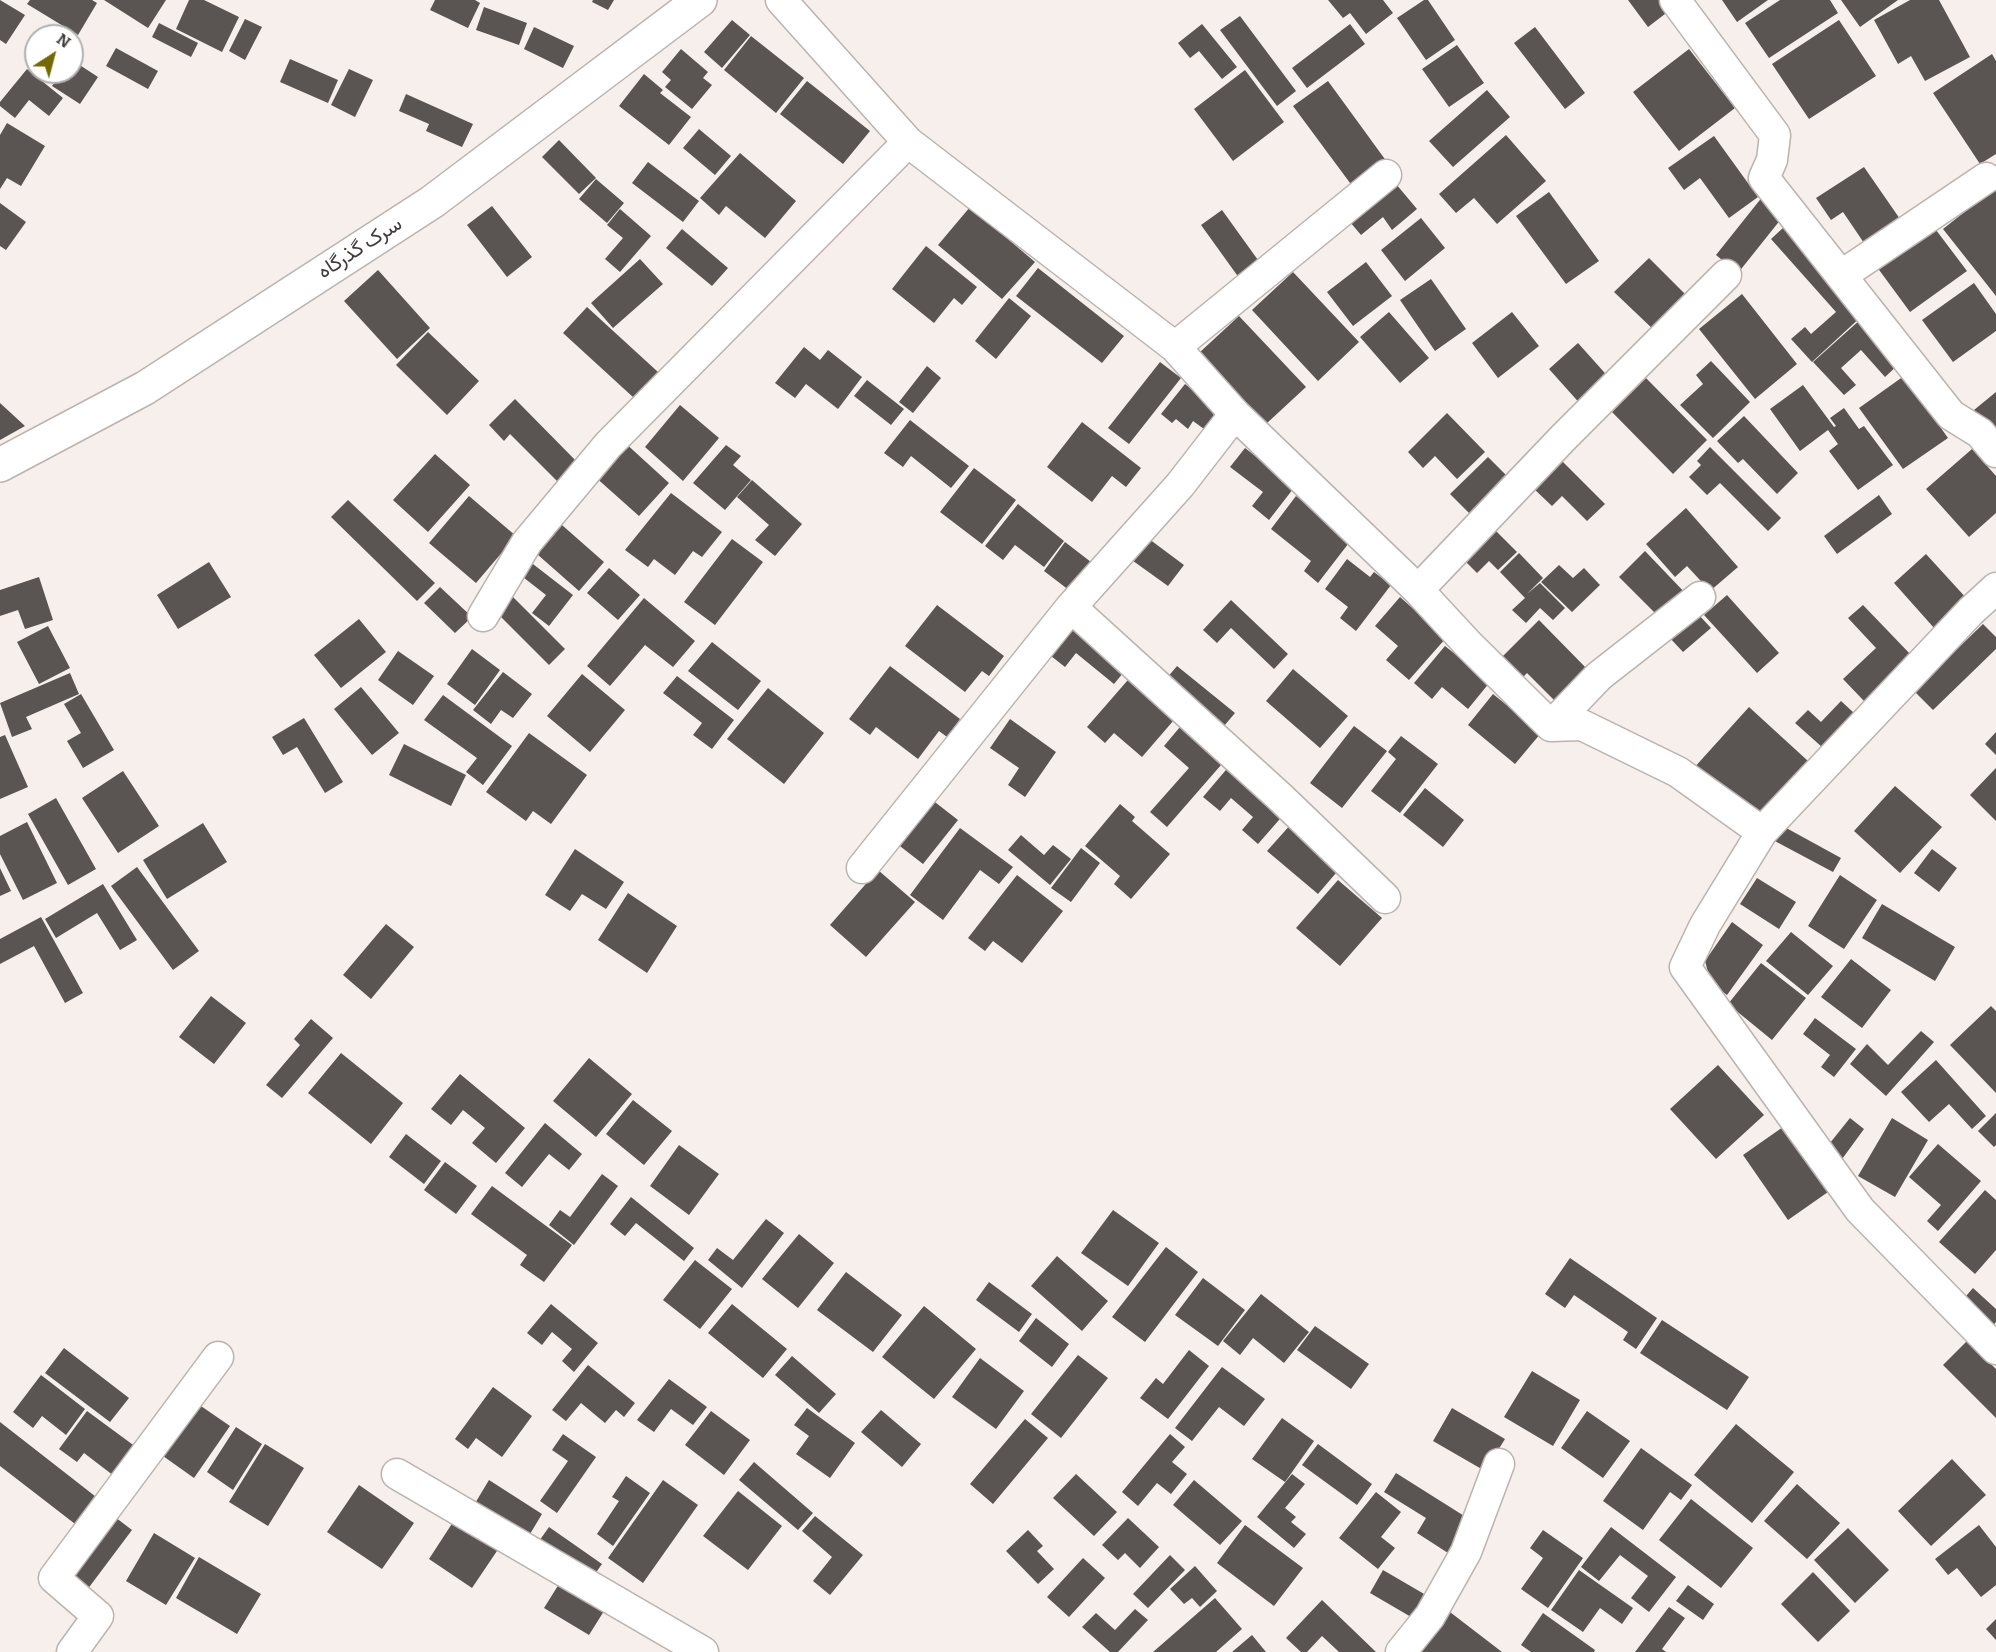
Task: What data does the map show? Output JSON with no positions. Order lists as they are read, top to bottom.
{
  "streets": {
    "street": ["سرک گذرگاه"]
  },
  "north": "top right"
}
